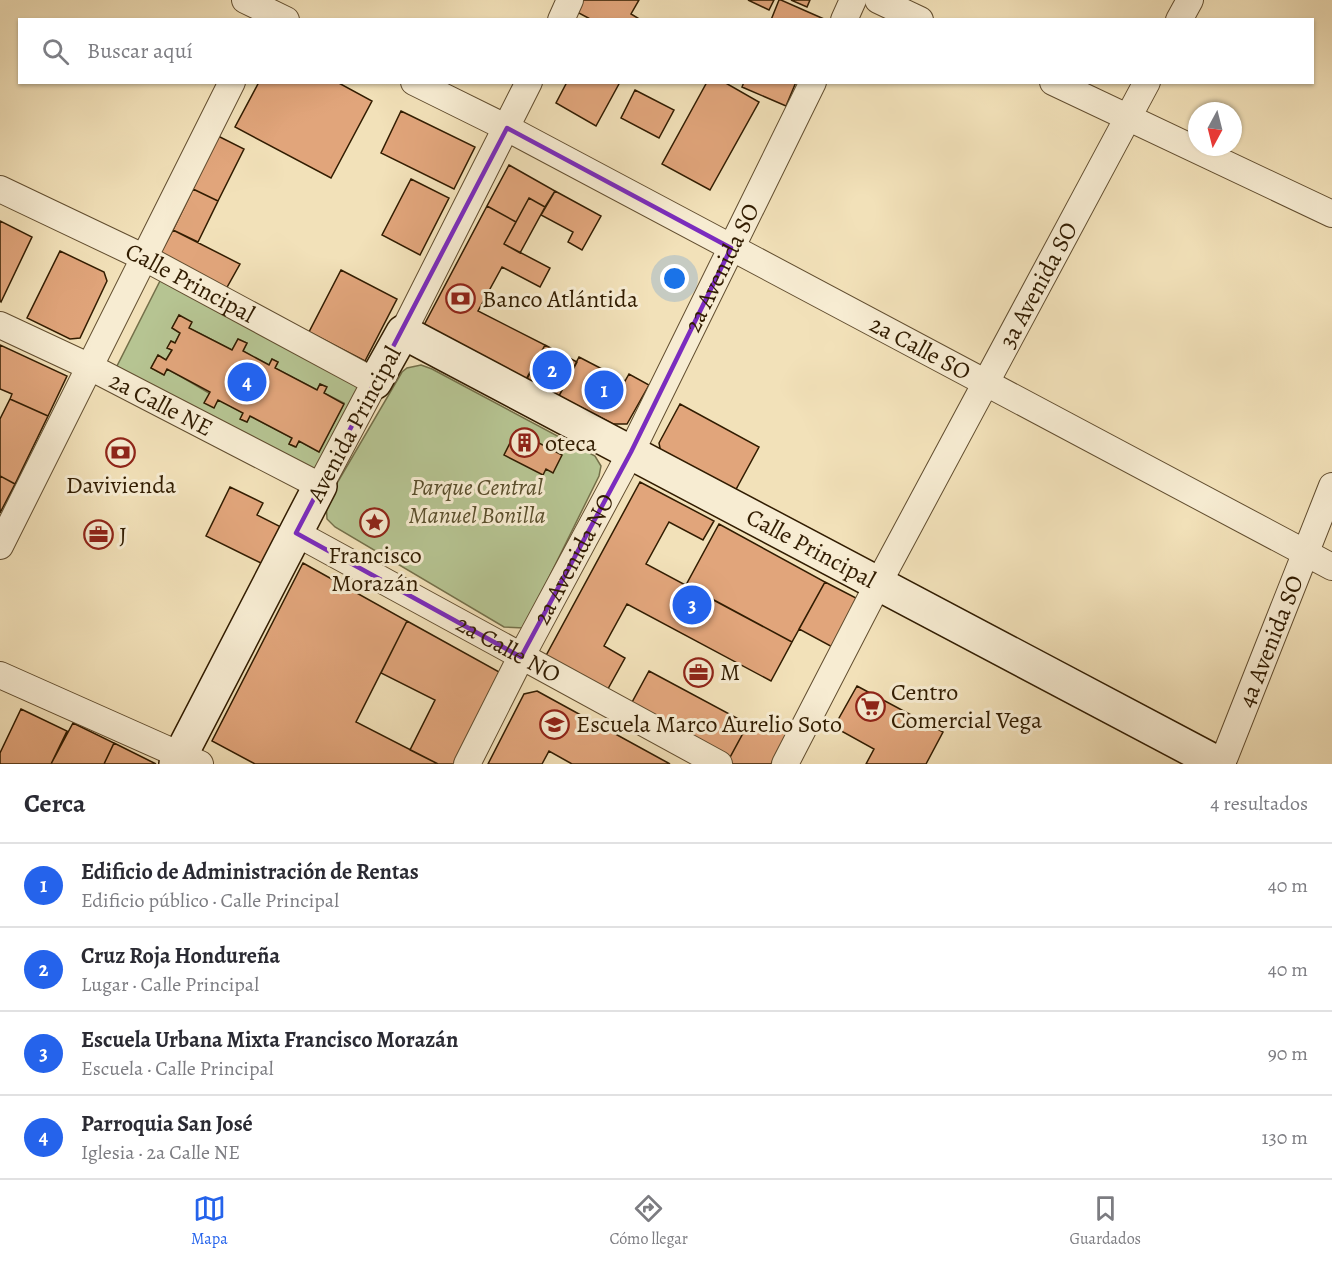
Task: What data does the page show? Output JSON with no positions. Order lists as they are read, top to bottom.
{
  "streets": {
    "street": [
      "2a Avenida SO",
      "Calle Principal",
      "3a Avenida SO",
      "2a Calle SO",
      "2a Calle NE",
      "Avenida Principal",
      "2a Avenida NO",
      "4a Avenida SO",
      "2a Calle NO"
    ]
  },
  "crossings": [
    ["2a Avenida SO", "Calle Principal"],
    ["2a Avenida SO", "2a Calle SO"],
    ["2a Avenida SO", "2a Avenida NO"],
    ["Calle Principal", "3a Avenida SO"],
    ["Calle Principal", "Avenida Principal"],
    ["Calle Principal", "2a Avenida NO"],
    ["Calle Principal", "4a Avenida SO"],
    ["3a Avenida SO", "2a Calle SO"],
    ["2a Calle SO", "Avenida Principal"],
    ["2a Calle SO", "4a Avenida SO"],
    ["2a Calle NE", "Avenida Principal"],
    ["Avenida Principal", "2a Calle NO"],
    ["2a Avenida NO", "2a Calle NO"]
  ],
  "parks": ["Parque Central Manuel Bonilla"],
  "places": {
    "bank": ["Banco Atlántida", "Davivienda"],
    "building": ["oteca"],
    "place": ["Francisco Morazán"],
    "office": ["J", "M"],
    "supermarket": ["Centro Comercial Vega"],
    "school or university": ["Escuela Marco Aurelio Soto"]
  },
  "north": "bottom",
  "page": {
    "search": "Buscar aquí",
    "pins": [
      "2",
      "4",
      "1",
      "3"
    ],
    "heading": ["Cerca", "4 resultados"],
    "list": [
      {
        "mark": "1",
        "name": "Edificio de Administración de Rentas",
        "note": "Edificio público · Calle Principal",
        "value": "40 m"
      },
      {
        "mark": "2",
        "name": "Cruz Roja Hondureña",
        "note": "Lugar · Calle Principal",
        "value": "40 m"
      },
      {
        "mark": "3",
        "name": "Escuela Urbana Mixta Francisco Morazán",
        "note": "Escuela · Calle Principal",
        "value": "90 m"
      },
      {
        "mark": "4",
        "name": "Parroquia San José",
        "note": "Iglesia · 2a Calle NE",
        "value": "130 m"
      }
    ],
    "nav": ["Mapa", "Cómo llegar", "Guardados"]
  }
}
